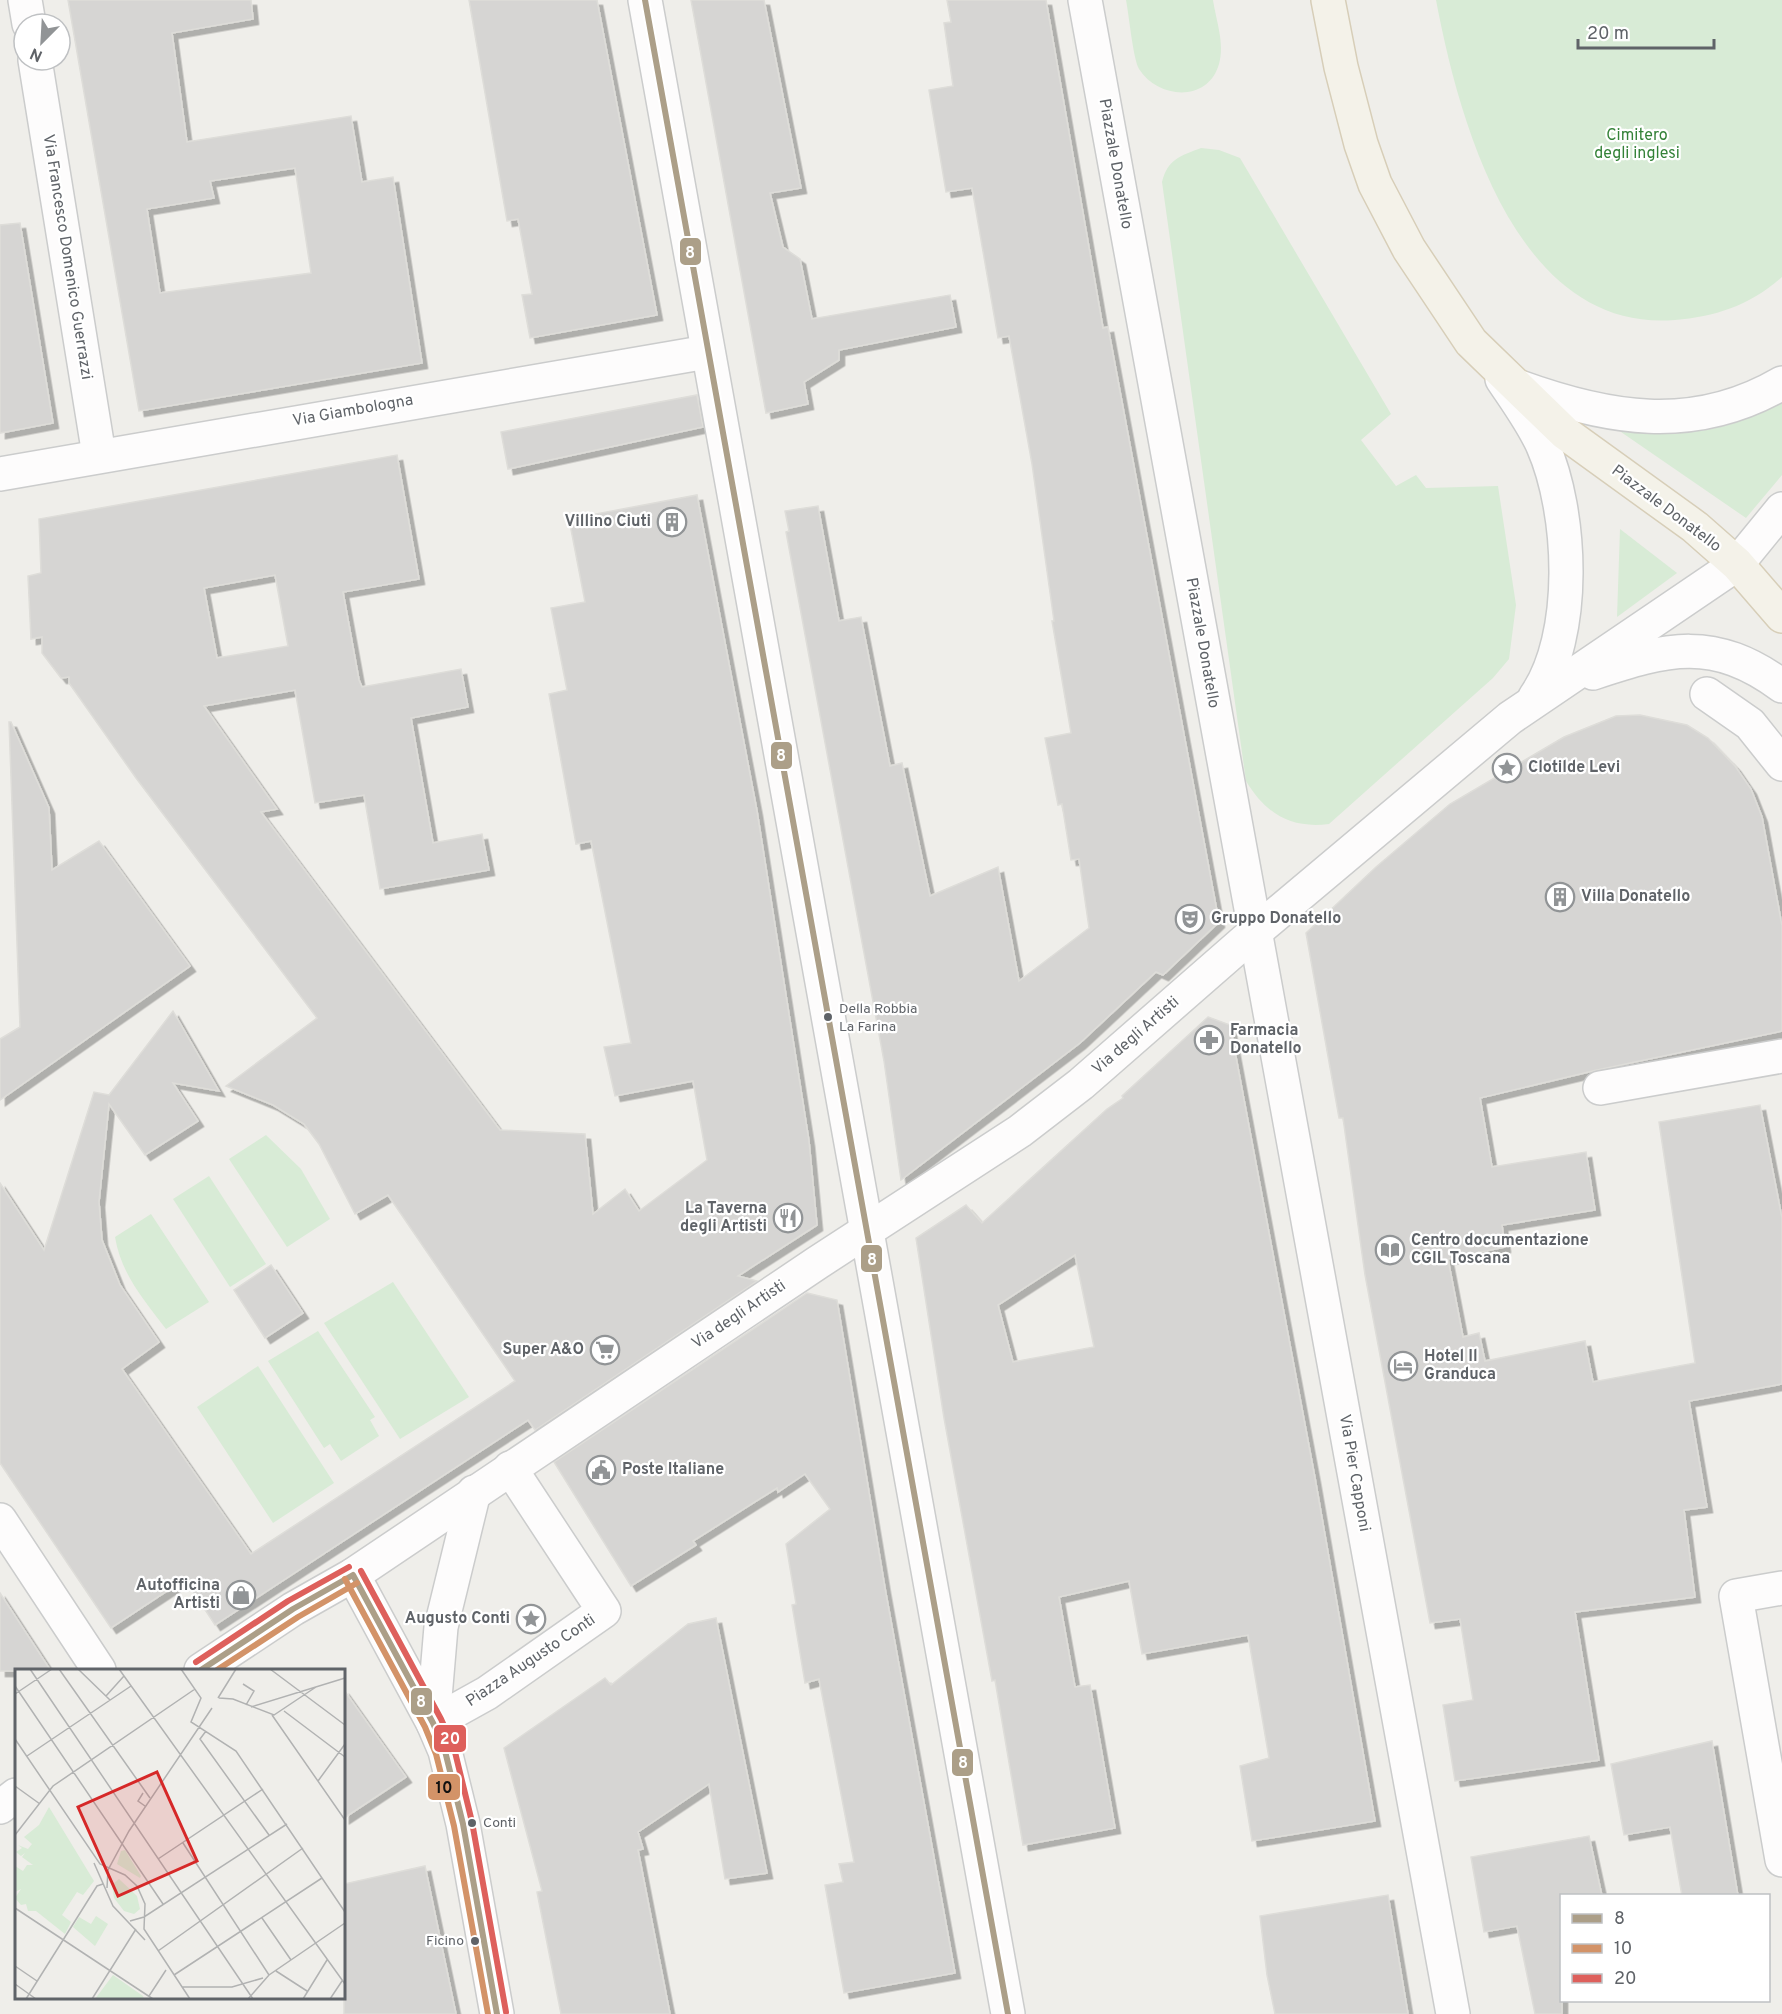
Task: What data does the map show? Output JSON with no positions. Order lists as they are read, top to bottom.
{
  "streets": {
    "main road": ["Piazzale Donatello"],
    "street": [
      "Via Francesco Domenico Guerrazzi",
      "Via Giambologna",
      "Via degli Artisti",
      "Via Pier Capponi",
      "Piazza Augusto Conti"
    ]
  },
  "crossings": [
    ["Piazzale Donatello", "Via degli Artisti"],
    ["Piazzale Donatello", "Via Pier Capponi"],
    ["Via Francesco Domenico Guerrazzi", "Via Giambologna"],
    ["Via degli Artisti", "Via Pier Capponi"],
    ["Via degli Artisti", "Piazza Augusto Conti"]
  ],
  "parks": ["Cimitero degli inglesi"],
  "places": {
    "building": ["Villino Ciuti", "Villa Donatello"],
    "place": ["Clotilde Levi", "Augusto Conti"],
    "theatre": ["Gruppo Donatello"],
    "other": ["Della Robbia La Farina", "Conti", "Ficino"],
    "pharmacy": ["Farmacia Donatello"],
    "restaurant": ["La Taverna degli Artisti"],
    "library": ["Centro documentazione CGIL Toscana"],
    "supermarket": ["Super A&O"],
    "hotel": ["Hotel Il Granduca"],
    "public building": ["Poste Italiane"],
    "shop": ["Autofficina Artisti"]
  },
  "lines": ["transit line 8", "transit line 20", "transit line 10"],
  "legend": ["8", "10", "20"],
  "scale_bar": "20 m",
  "north": "bottom left"
}
